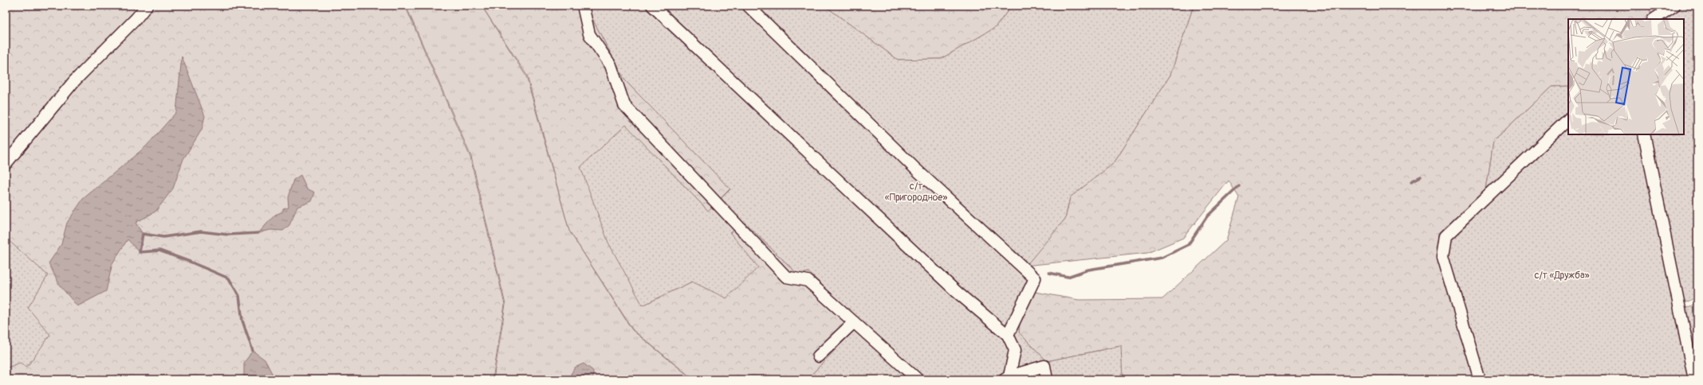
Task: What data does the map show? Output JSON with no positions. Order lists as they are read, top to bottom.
{
  "parks": ["с/т «Пригородное»", "с/т «Дружба»"]
}
